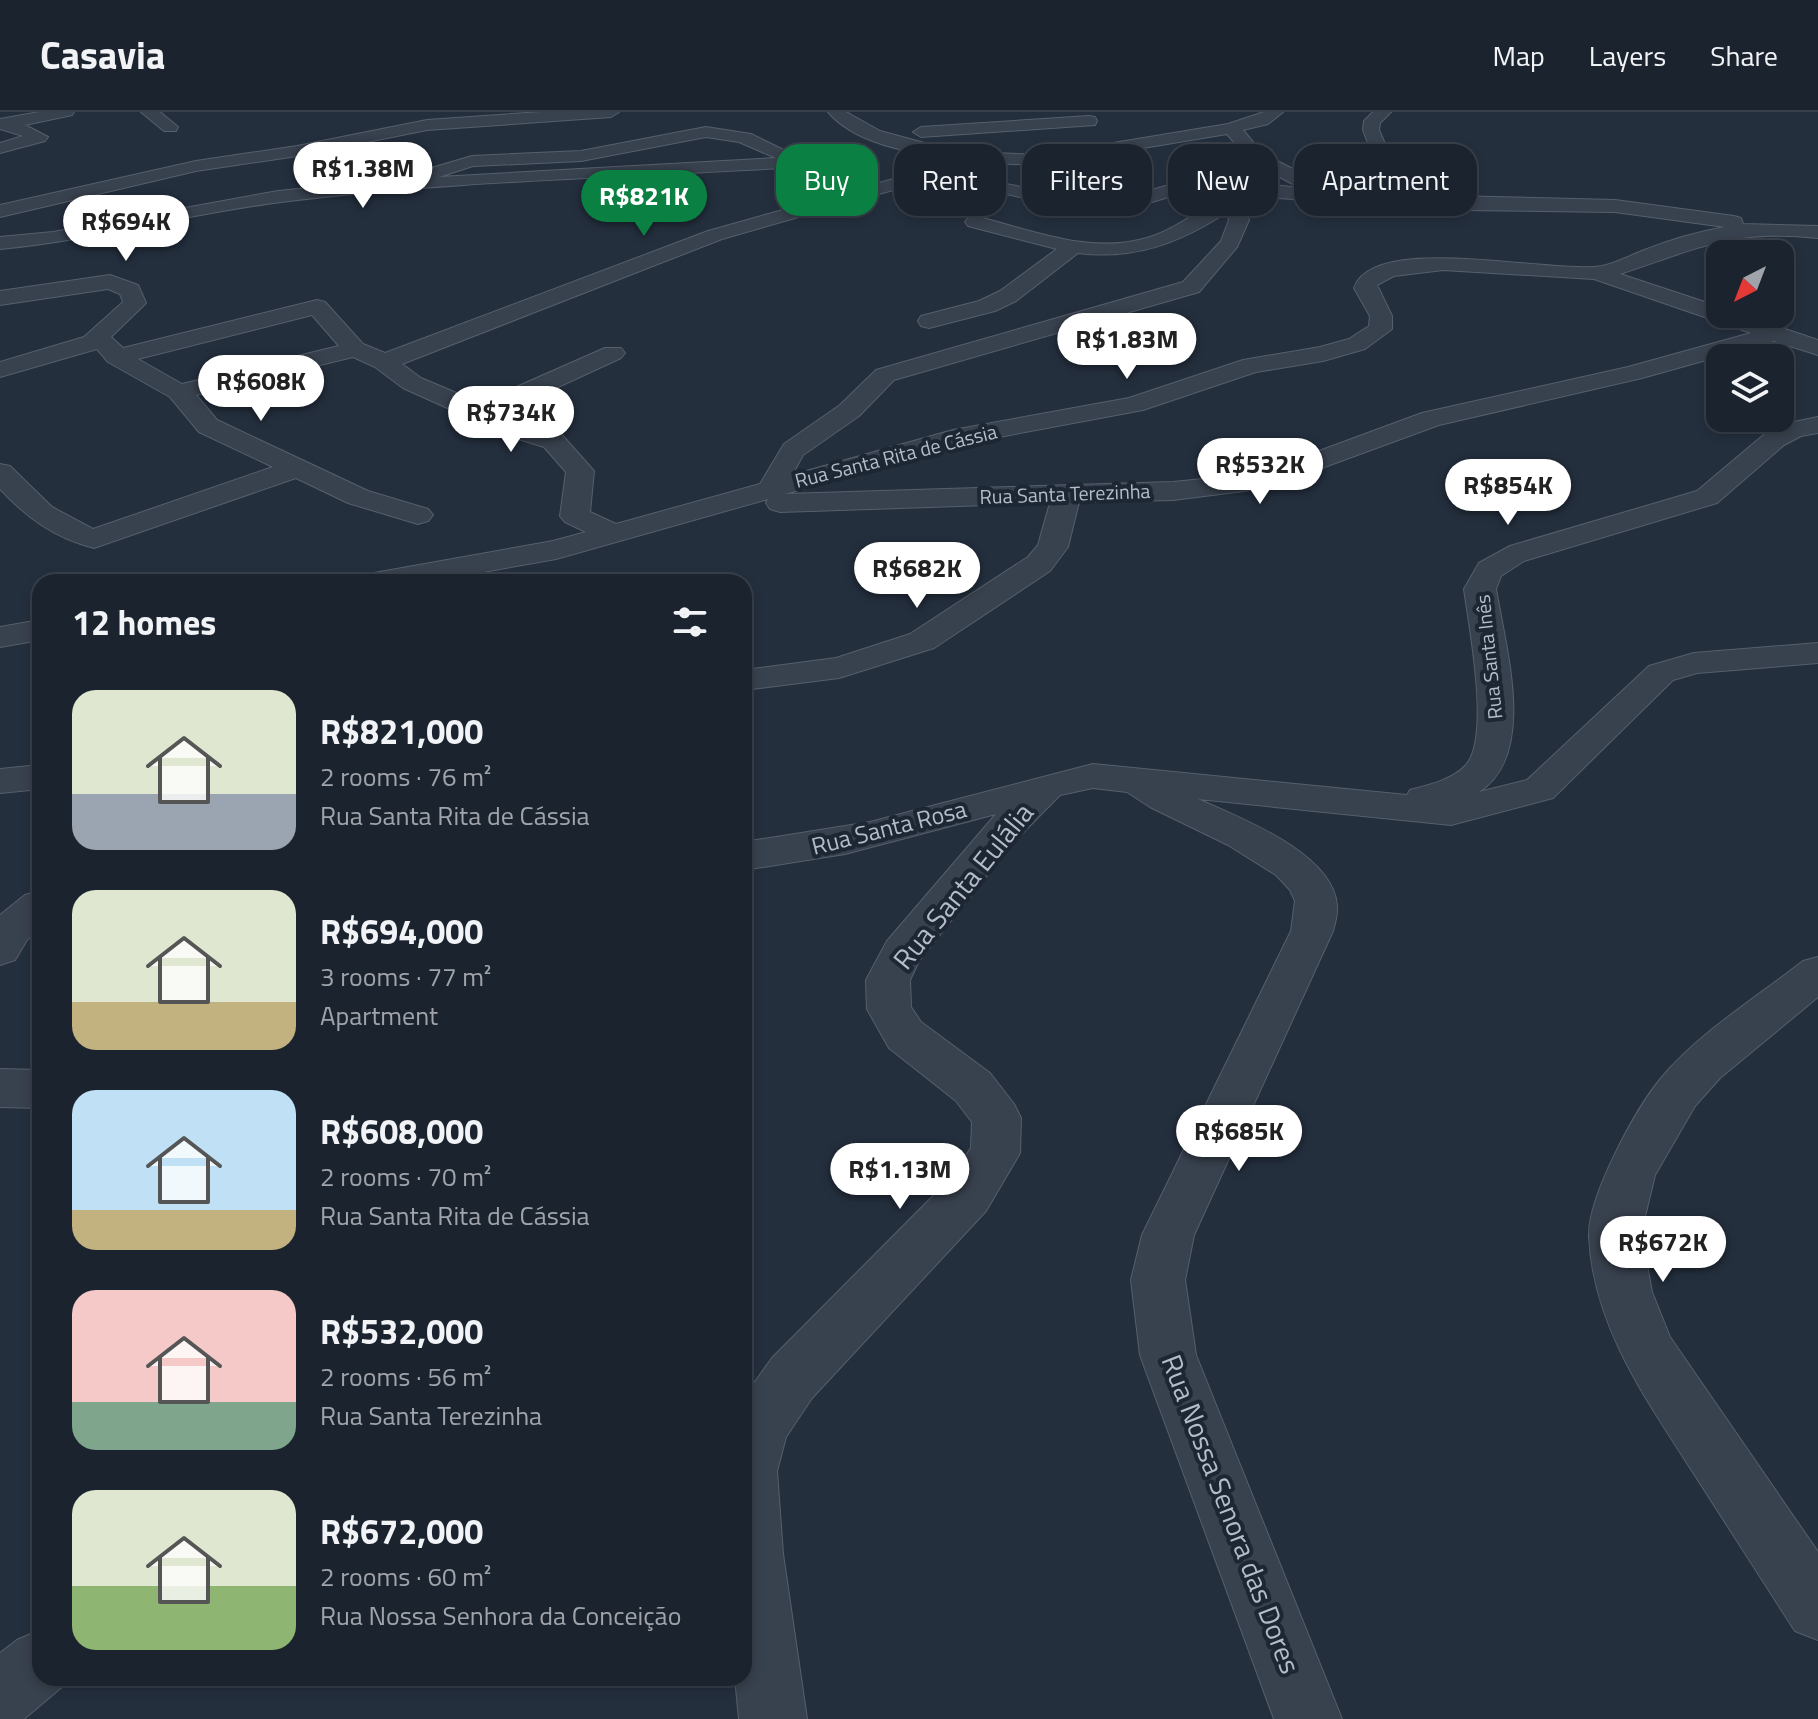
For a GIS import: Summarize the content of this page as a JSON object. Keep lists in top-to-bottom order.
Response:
{
  "streets": {
    "street": [
      "Rua Santa Rita de Cássia",
      "Rua Santa Terezinha",
      "Rua Santa Inês",
      "Rua Santa Rosa",
      "Rua Santa Eulália",
      "Rua Nossa Senora das Dores"
    ]
  },
  "crossings": [
    ["Rua Santa Rita de Cássia", "Rua Santa Terezinha"],
    ["Rua Santa Inês", "Rua Santa Rosa"],
    ["Rua Santa Rosa", "Rua Santa Eulália"],
    ["Rua Santa Rosa", "Rua Nossa Senora das Dores"]
  ],
  "north": "bottom left",
  "page": {
    "header": "Casavia",
    "nav": ["Map", "Layers", "Share"],
    "price": [
      "R$1.38M",
      "R$821K",
      "R$694K",
      "R$1.83M",
      "R$608K",
      "R$734K",
      "R$532K",
      "R$854K",
      "R$682K",
      "R$685K",
      "R$1.13M",
      "R$672K"
    ],
    "chip": [
      "Buy",
      "Rent",
      "Filters",
      "New",
      "Apartment"
    ],
    "heading": "12 homes",
    "list": [
      {
        "name": "R$821,000",
        "note": "2 rooms · 76 m² · Rua Santa Rita de Cássia"
      },
      {
        "name": "R$694,000",
        "note": "3 rooms · 77 m² · Apartment"
      },
      {
        "name": "R$608,000",
        "note": "2 rooms · 70 m² · Rua Santa Rita de Cássia"
      },
      {
        "name": "R$532,000",
        "note": "2 rooms · 56 m² · Rua Santa Terezinha"
      },
      {
        "name": "R$672,000",
        "note": "2 rooms · 60 m² · Rua Nossa Senhora da Conceição"
      }
    ]
  }
}
